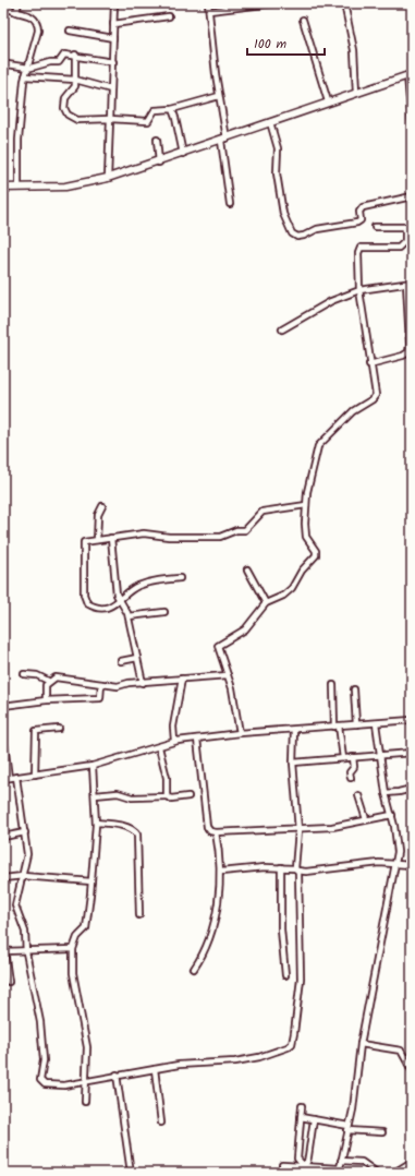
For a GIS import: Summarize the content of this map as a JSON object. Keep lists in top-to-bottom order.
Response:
{
  "scale_bar": "100 m"
}
